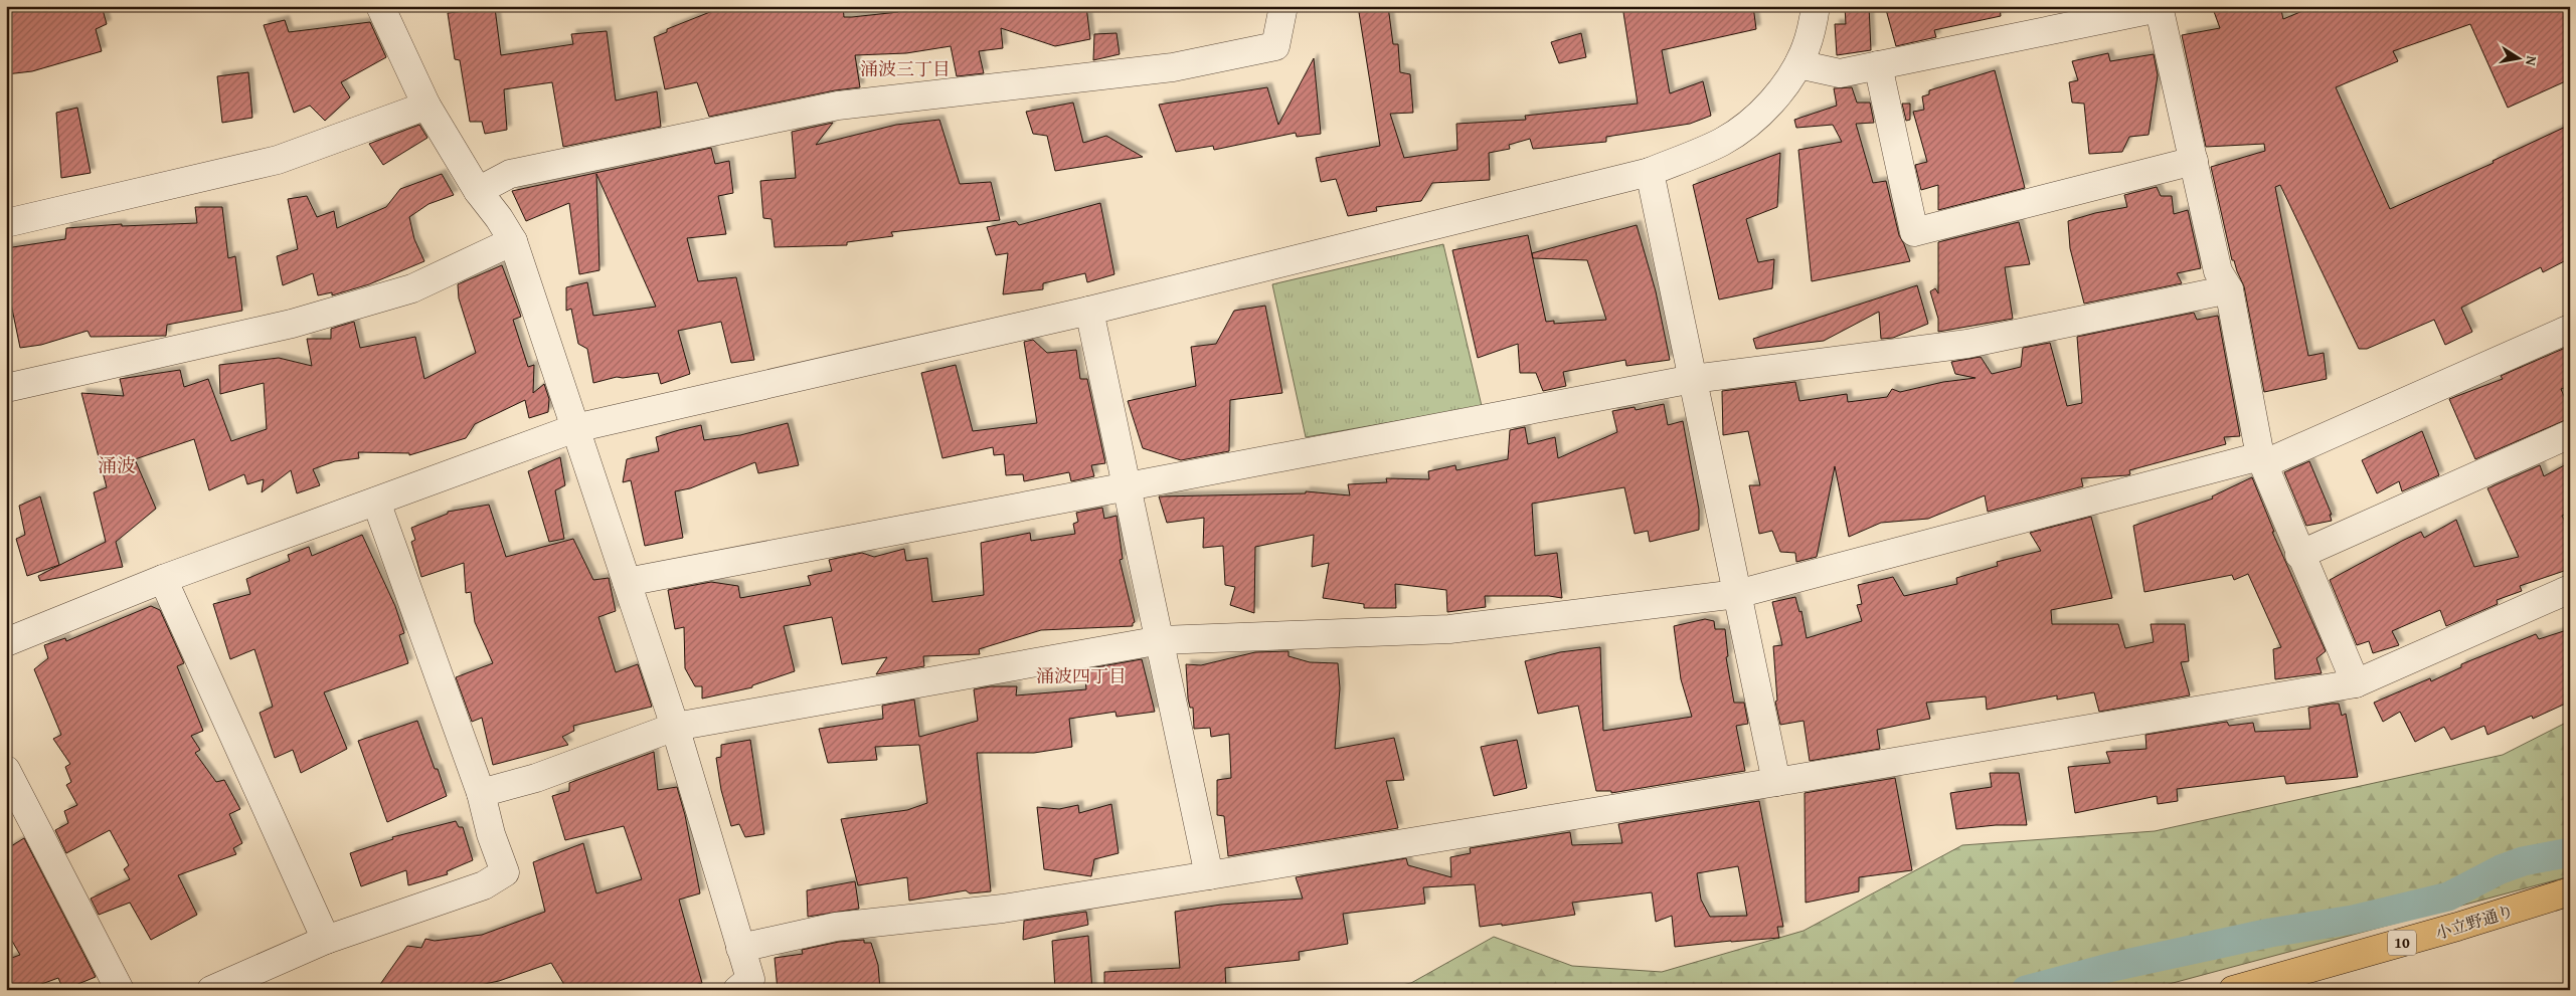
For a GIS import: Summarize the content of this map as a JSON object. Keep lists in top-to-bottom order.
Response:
{
  "streets": {
    "main road": ["小立野通り", "10"]
  },
  "districts": ["涌波三丁目", "涌波", "涌波四丁目"],
  "north": "right"
}
